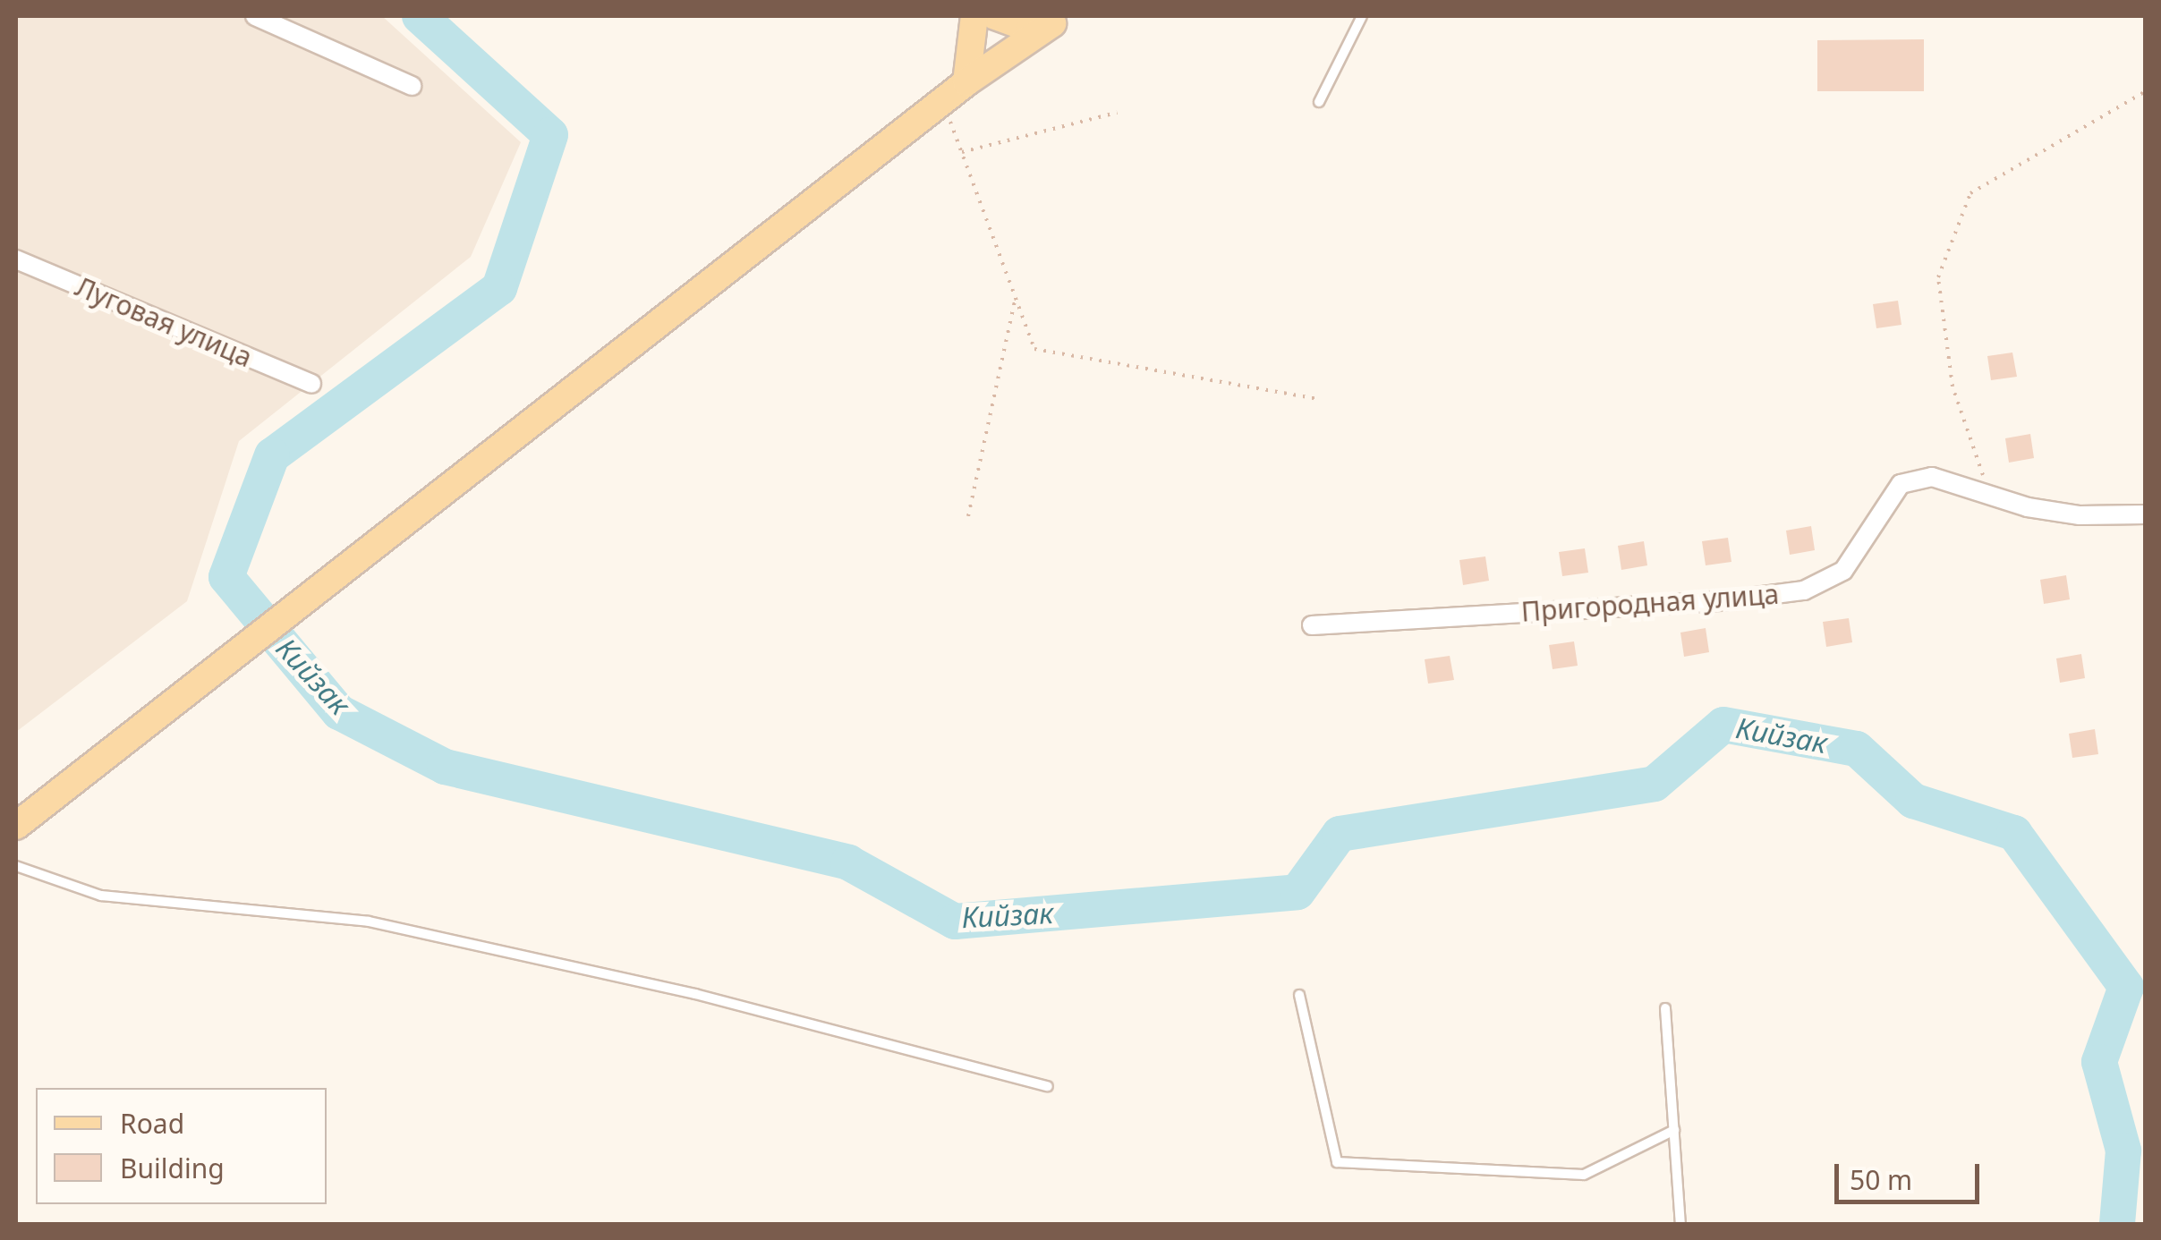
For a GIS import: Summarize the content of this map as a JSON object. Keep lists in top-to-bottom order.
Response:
{
  "streets": {
    "street": ["Луговая улица", "Пригородная улица"]
  },
  "water": ["Кийзак"],
  "legend": ["Road", "Building"],
  "scale_bar": "50 m"
}
